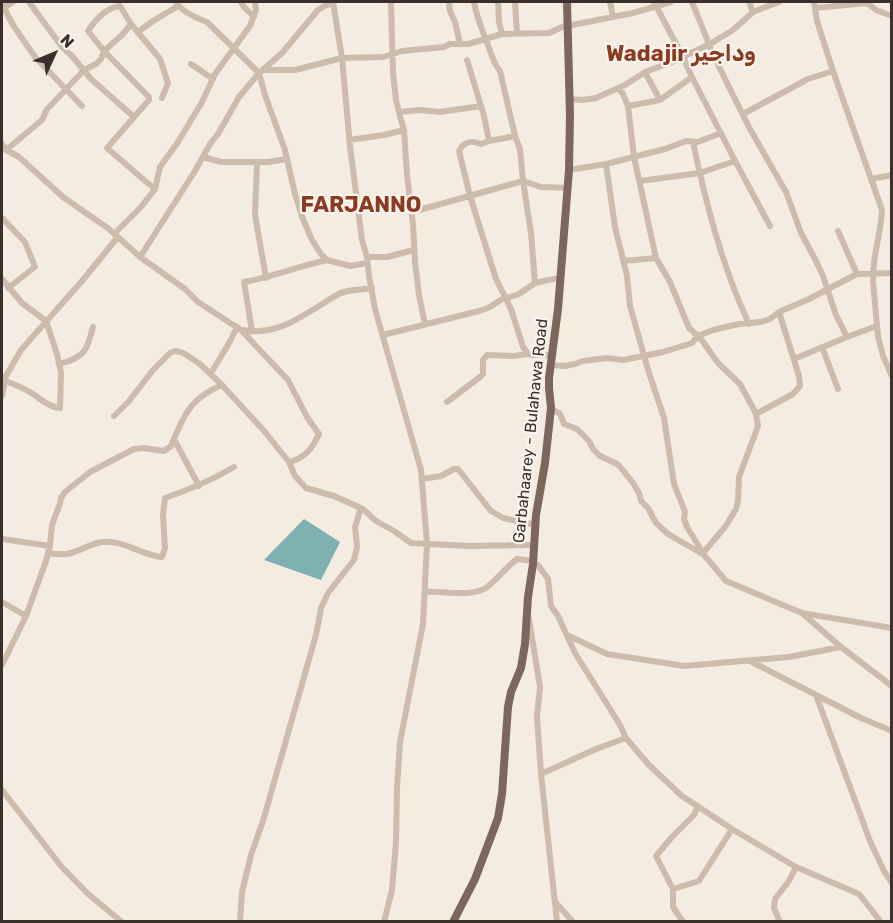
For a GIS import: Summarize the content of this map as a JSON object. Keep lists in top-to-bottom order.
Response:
{
  "streets": {
    "main road": ["Garbahaarey - Bulahawa Road"]
  },
  "districts": ["Wadajir وداجير", "FARJANNO"],
  "north": "top right"
}
